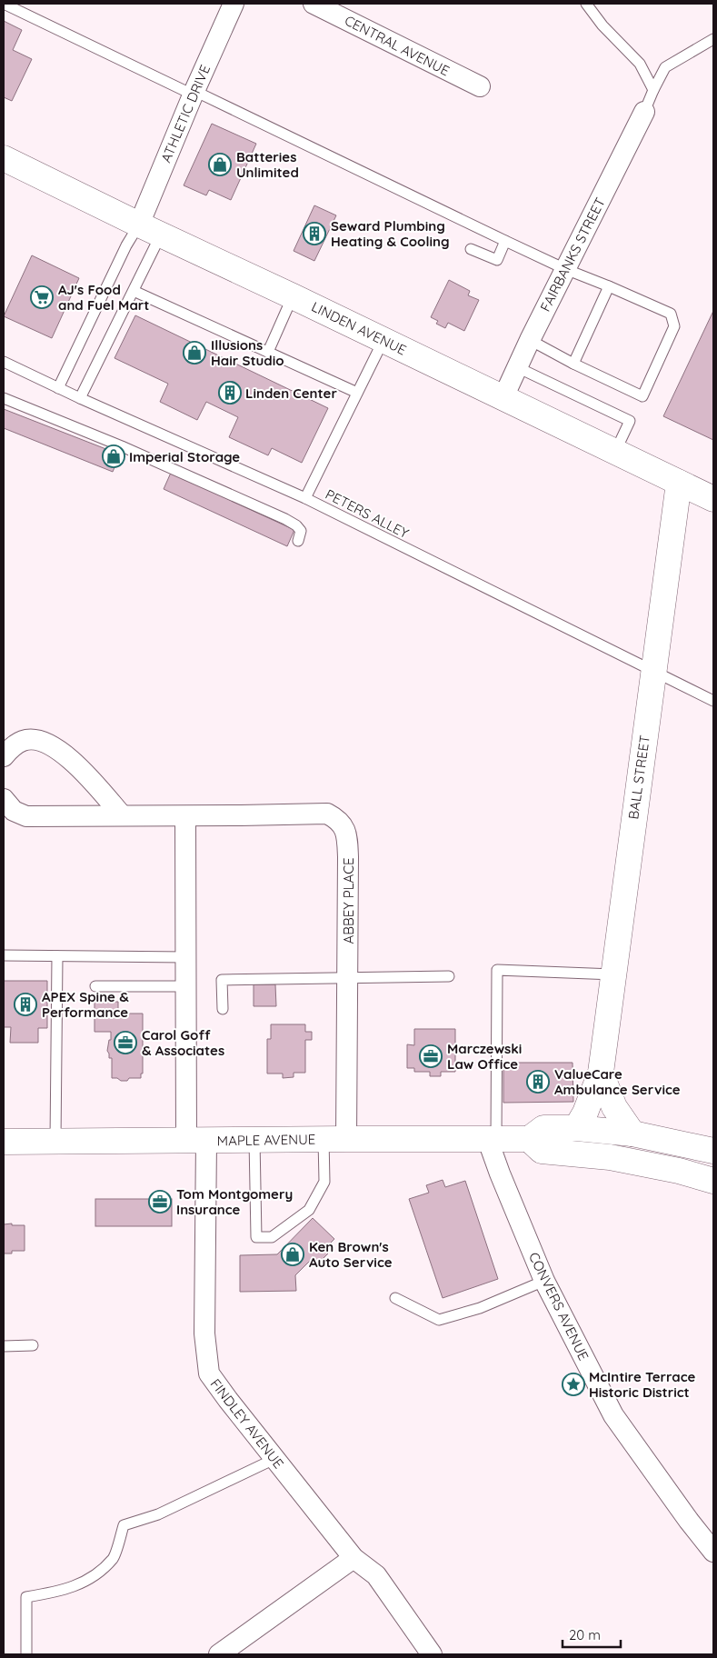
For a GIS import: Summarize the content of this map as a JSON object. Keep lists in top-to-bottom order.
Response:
{
  "streets": {
    "main road": ["LINDEN AVENUE", "BALL STREET", "MAPLE AVENUE"],
    "street": [
      "CENTRAL AVENUE",
      "ATHLETIC DRIVE",
      "FAIRBANKS STREET",
      "ABBEY PLACE",
      "CONVERS AVENUE",
      "FINDLEY AVENUE"
    ],
    "lane": ["PETERS ALLEY"]
  },
  "crossings": [
    ["ATHLETIC DRIVE", "LINDEN AVENUE"],
    ["FAIRBANKS STREET", "LINDEN AVENUE"],
    ["LINDEN AVENUE", "BALL STREET"],
    ["PETERS ALLEY", "BALL STREET"],
    ["ABBEY PLACE", "MAPLE AVENUE"],
    ["MAPLE AVENUE", "CONVERS AVENUE"],
    ["MAPLE AVENUE", "FINDLEY AVENUE"]
  ],
  "places": {
    "shop": [
      "Batteries Unlimited",
      "Illusions Hair Studio",
      "Imperial Storage",
      "Ken Brown's Auto Service"
    ],
    "building": [
      "Seward Plumbing Heating & Cooling",
      "Linden Center",
      "APEX Spine & Performance",
      "ValueCare Ambulance Service"
    ],
    "supermarket": ["AJ's Food and Fuel Mart"],
    "office": ["Carol Goff & Associates", "Marczewski Law Office", "Tom Montgomery Insurance"],
    "place": ["McIntire Terrace Historic District"]
  },
  "scale_bar": "20 m"
}
